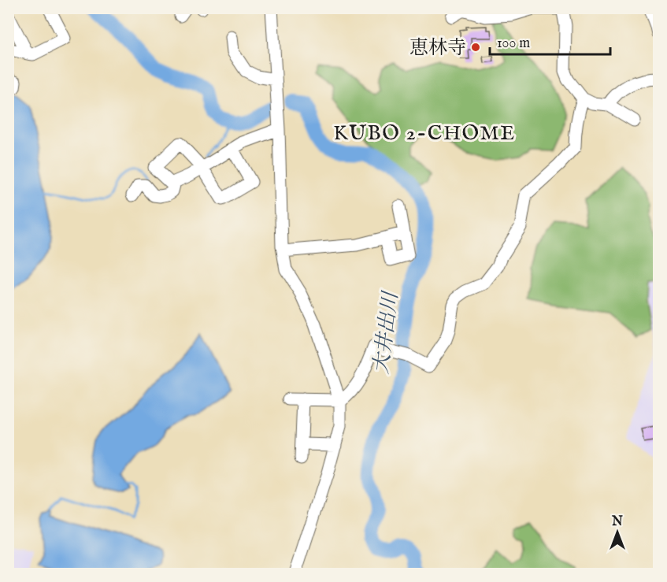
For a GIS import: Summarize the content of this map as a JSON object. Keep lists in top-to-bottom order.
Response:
{
  "districts": ["KUBO 2-CHOME"],
  "water": ["大井出川"],
  "places": ["恵林寺"],
  "scale_bar": "100 m",
  "north": "top"
}
